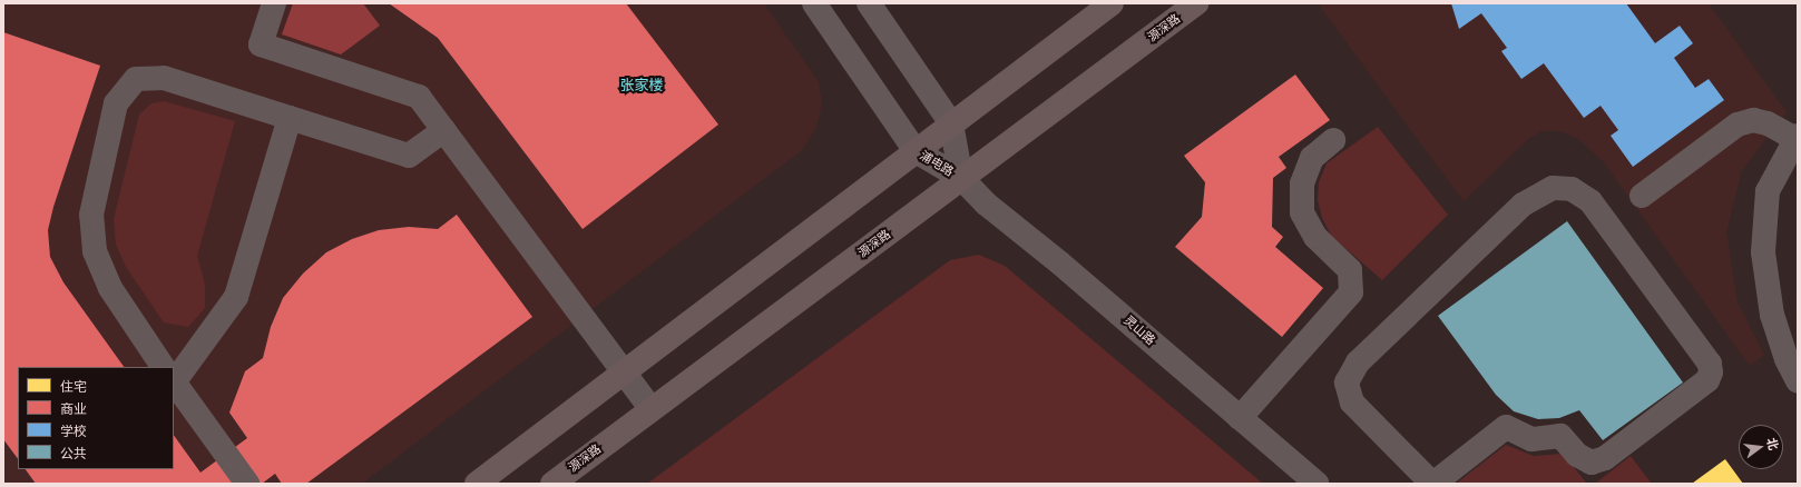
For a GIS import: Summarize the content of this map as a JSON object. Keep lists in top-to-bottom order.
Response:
{
  "streets": {
    "main road": ["源深路"],
    "street": ["浦电路", "灵山路"]
  },
  "crossings": [
    ["源深路", "浦电路"],
    ["源深路", "灵山路"],
    ["浦电路", "灵山路"]
  ],
  "districts": ["张家楼"],
  "legend": [
    "住宅",
    "商业",
    "学校",
    "公共"
  ],
  "north": "right"
}
